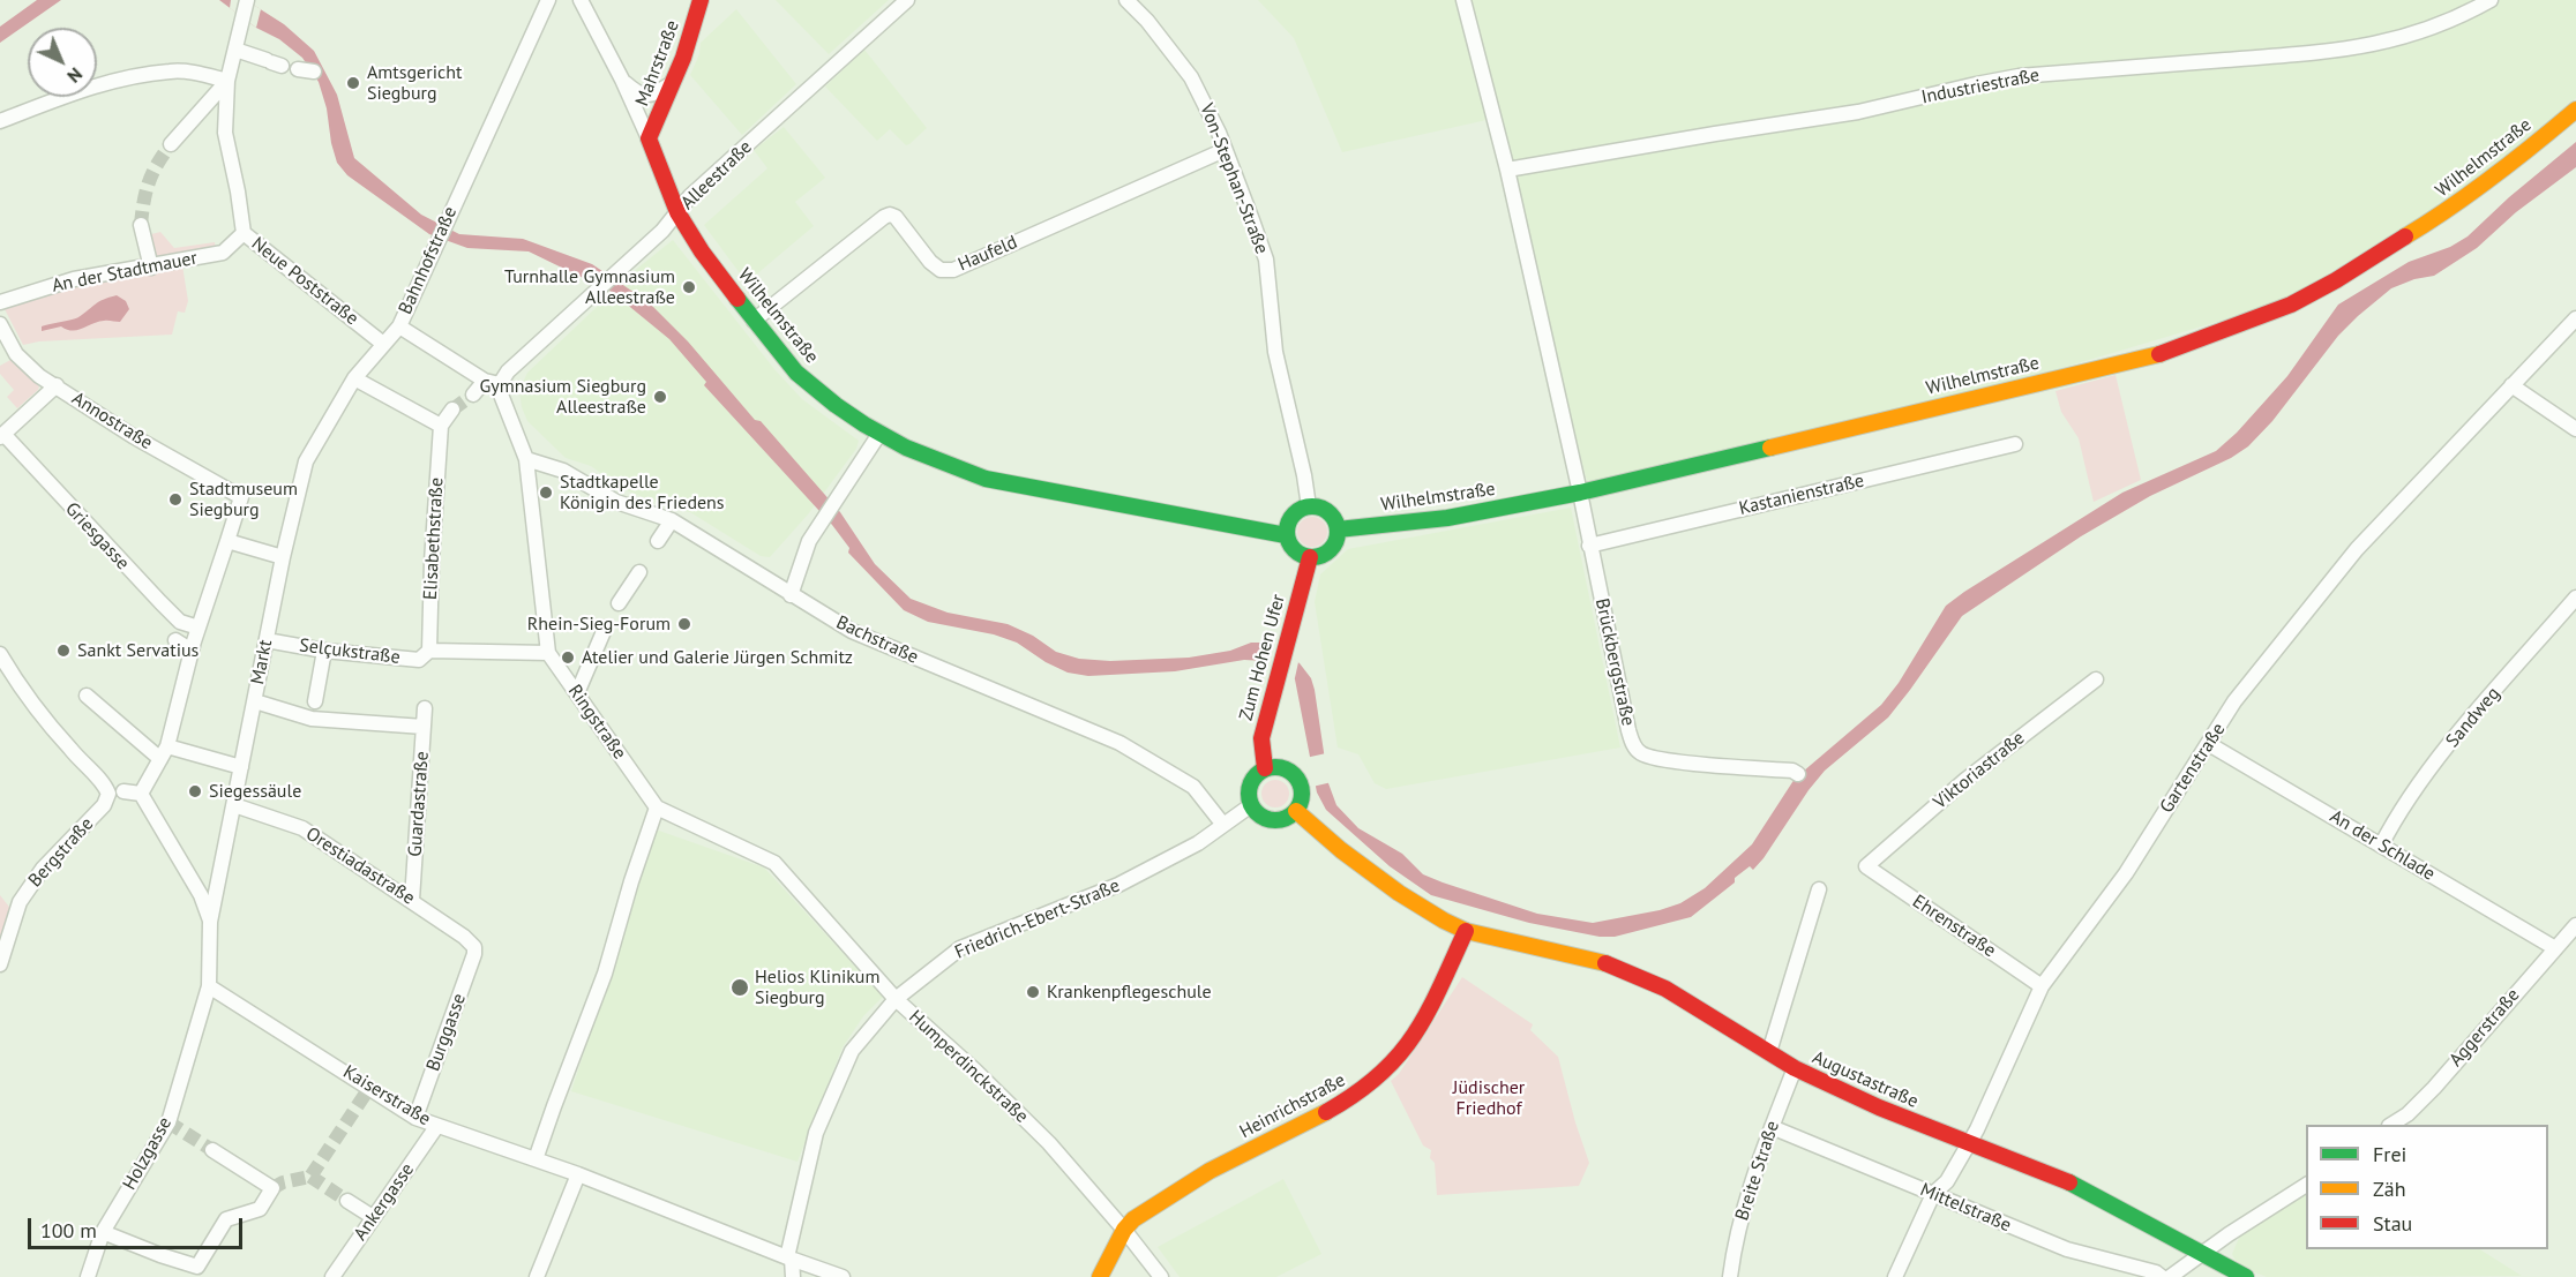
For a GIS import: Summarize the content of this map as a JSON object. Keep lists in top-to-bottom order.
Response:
{
  "streets": {
    "main road": [
      "Mahrstraße",
      "Wilhelmstraße",
      "Zum Hohen Ufer",
      "Augustastraße",
      "Heinrichstraße"
    ],
    "street": [
      "Industriestraße",
      "Alleestraße",
      "Von-Stephan-Straße",
      "Haufeld",
      "Bahnhofstraße",
      "An der Stadtmauer",
      "Neue Poststraße",
      "Annostraße",
      "Kastanienstraße",
      "Griesgasse",
      "Elisabethstraße",
      "Bachstraße",
      "Selçukstraße",
      "Markt",
      "Brückbergstraße",
      "Sandweg",
      "Ringstraße",
      "Gartenstraße",
      "Viktoriastraße",
      "Guardastraße",
      "An der Schlade",
      "Bergstraße",
      "Orestiadastraße",
      "Friedrich-Ebert-Straße",
      "Ehrenstraße",
      "Aggerstraße",
      "Burggasse",
      "Humperdinckstraße",
      "Kaiserstraße",
      "Holzgasse",
      "Breite Straße",
      "Ankergasse",
      "Mittelstraße"
    ]
  },
  "crossings": [
    ["Mahrstraße", "Wilhelmstraße"],
    ["Wilhelmstraße", "Alleestraße"],
    ["Wilhelmstraße", "Von-Stephan-Straße"],
    ["Wilhelmstraße", "Haufeld"],
    ["Wilhelmstraße", "Zum Hohen Ufer"],
    ["Wilhelmstraße", "Brückbergstraße"],
    ["Alleestraße", "Ringstraße"],
    ["Von-Stephan-Straße", "Haufeld"],
    ["Von-Stephan-Straße", "Zum Hohen Ufer"],
    ["Bahnhofstraße", "Neue Poststraße"],
    ["Bahnhofstraße", "Markt"],
    ["An der Stadtmauer", "Neue Poststraße"],
    ["Kastanienstraße", "Brückbergstraße"],
    ["Elisabethstraße", "Selçukstraße"],
    ["Bachstraße", "Ringstraße"],
    ["Bachstraße", "Friedrich-Ebert-Straße"],
    ["Selçukstraße", "Markt"],
    ["Selçukstraße", "Ringstraße"],
    ["Zum Hohen Ufer", "Friedrich-Ebert-Straße"],
    ["Markt", "Orestiadastraße"],
    ["Markt", "Kaiserstraße"],
    ["Markt", "Holzgasse"],
    ["Sandweg", "An der Schlade"],
    ["Ringstraße", "Humperdinckstraße"],
    ["Gartenstraße", "An der Schlade"],
    ["Gartenstraße", "Ehrenstraße"],
    ["Gartenstraße", "Augustastraße"],
    ["Gartenstraße", "Mittelstraße"],
    ["Viktoriastraße", "Ehrenstraße"],
    ["Guardastraße", "Orestiadastraße"],
    ["An der Schlade", "Aggerstraße"],
    ["Orestiadastraße", "Burggasse"],
    ["Friedrich-Ebert-Straße", "Humperdinckstraße"],
    ["Friedrich-Ebert-Straße", "Kaiserstraße"],
    ["Burggasse", "Kaiserstraße"],
    ["Humperdinckstraße", "Heinrichstraße"],
    ["Augustastraße", "Heinrichstraße"],
    ["Augustastraße", "Breite Straße"],
    ["Kaiserstraße", "Holzgasse"],
    ["Kaiserstraße", "Ankergasse"],
    ["Breite Straße", "Mittelstraße"]
  ],
  "parks": ["Jüdischer Friedhof"],
  "places": [
    "Amtsgericht Siegburg",
    "Turnhalle Gymnasium Alleestraße",
    "Gymnasium Siegburg Alleestraße",
    "Stadtkapelle Königin des Friedens",
    "Stadtmuseum Siegburg",
    "Rhein-Sieg-Forum",
    "Sankt Servatius",
    "Atelier und Galerie Jürgen Schmitz",
    "Siegessäule",
    "Helios Klinikum Siegburg",
    "Krankenpflegeschule"
  ],
  "legend": ["Frei", "Zäh", "Stau"],
  "scale_bar": "100 m",
  "north": "bottom right"
}
